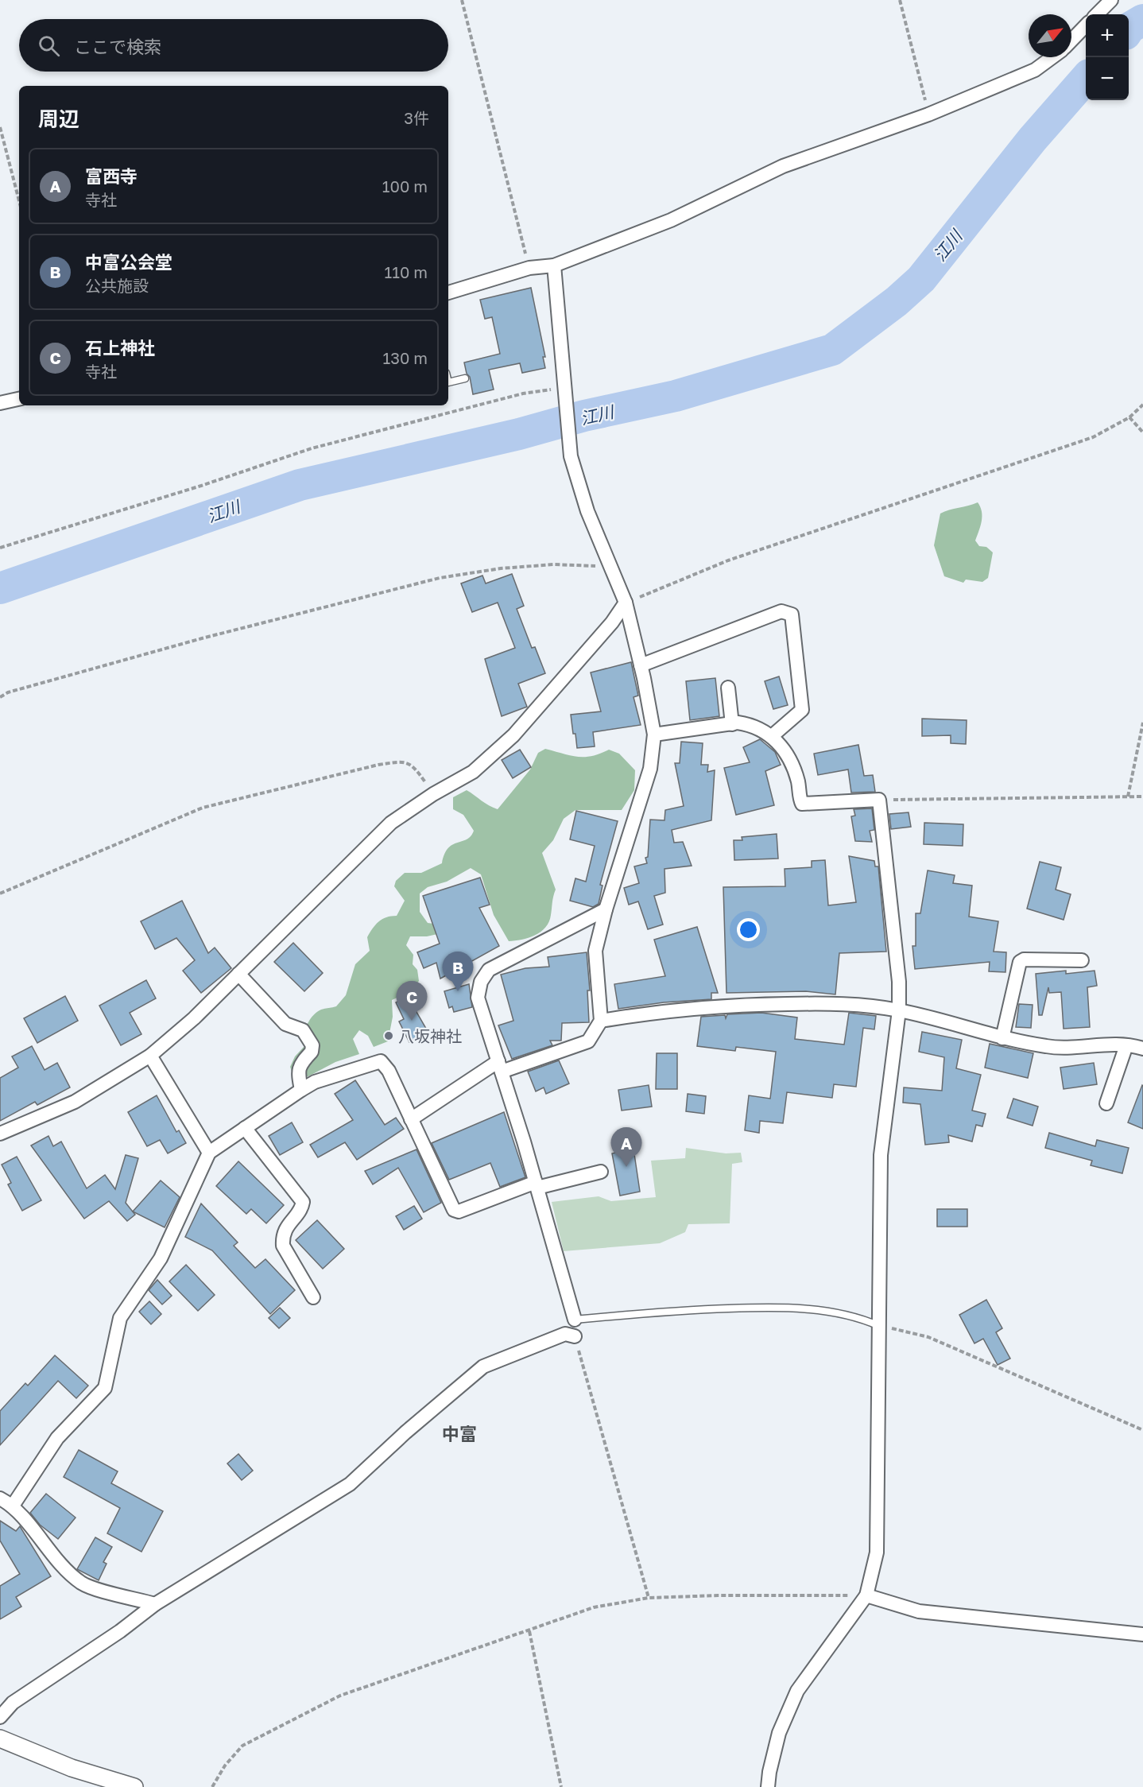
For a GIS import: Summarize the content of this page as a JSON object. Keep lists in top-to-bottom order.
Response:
{
  "districts": ["中富"],
  "water": ["江川"],
  "places": ["八坂神社"],
  "north": "top right",
  "page": {
    "map_buttons": ["+", "−"],
    "search": "ここで検索",
    "heading": ["周辺", "3件"],
    "list": [
      {
        "mark": "A",
        "name": "富西寺",
        "note": "寺社",
        "value": "100 m"
      },
      {
        "mark": "B",
        "name": "中富公会堂",
        "note": "公共施設",
        "value": "110 m"
      },
      {
        "mark": "C",
        "name": "石上神社",
        "note": "寺社",
        "value": "130 m"
      }
    ],
    "pins": ["B", "C", "A"]
  }
}
